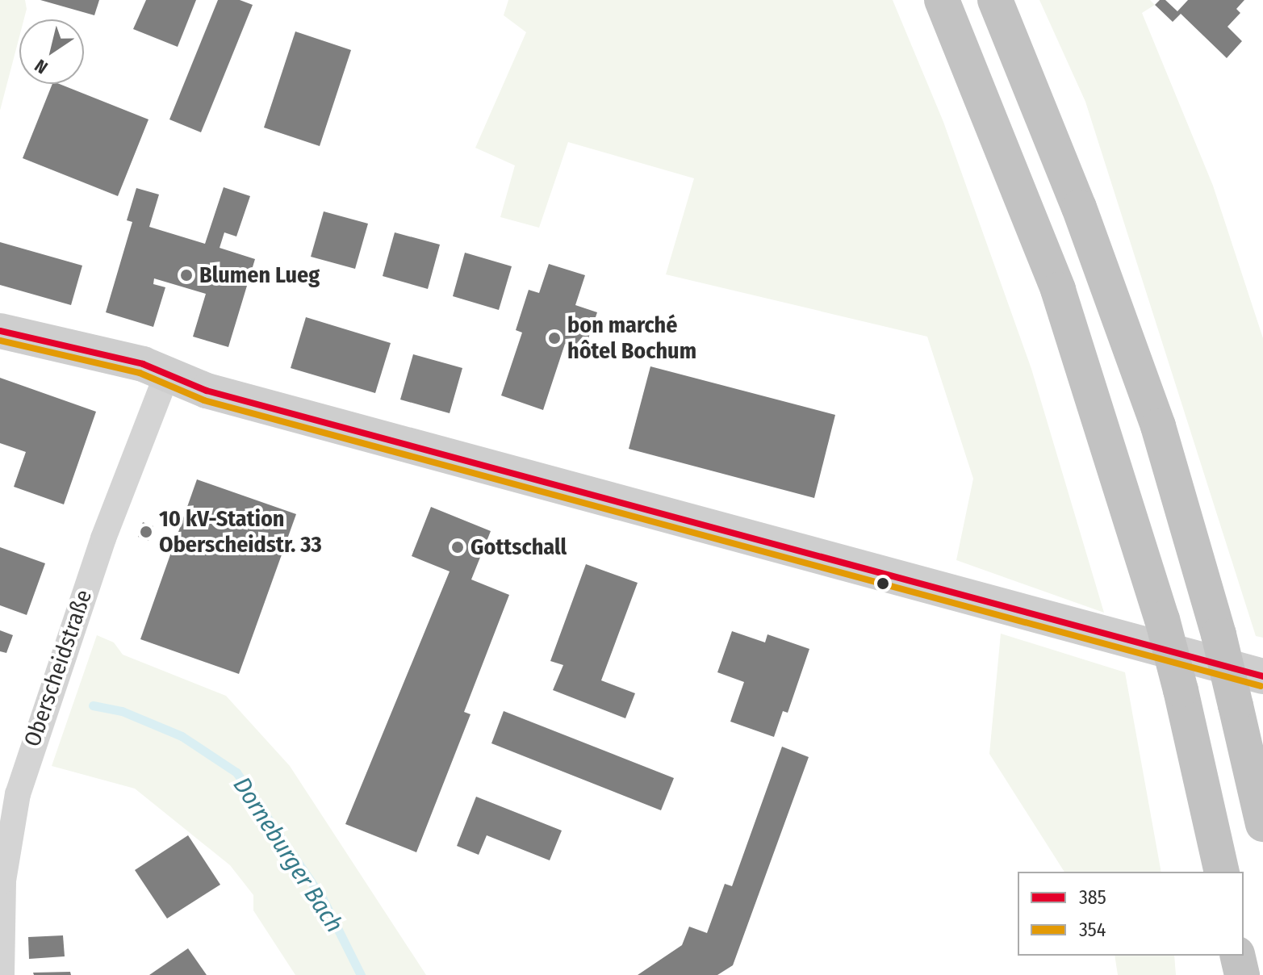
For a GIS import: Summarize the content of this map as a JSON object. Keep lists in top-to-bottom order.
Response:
{
  "streets": {
    "street": ["Oberscheidstraße"]
  },
  "water": ["Dorneburger Bach"],
  "places": [
    "Blumen Lueg",
    "bon marché hôtel Bochum",
    "10 kV-Station Oberscheidstr. 33",
    "Gottschall"
  ],
  "lines": ["transit line 385", "transit line 354"],
  "legend": ["385", "354"],
  "north": "bottom left"
}
